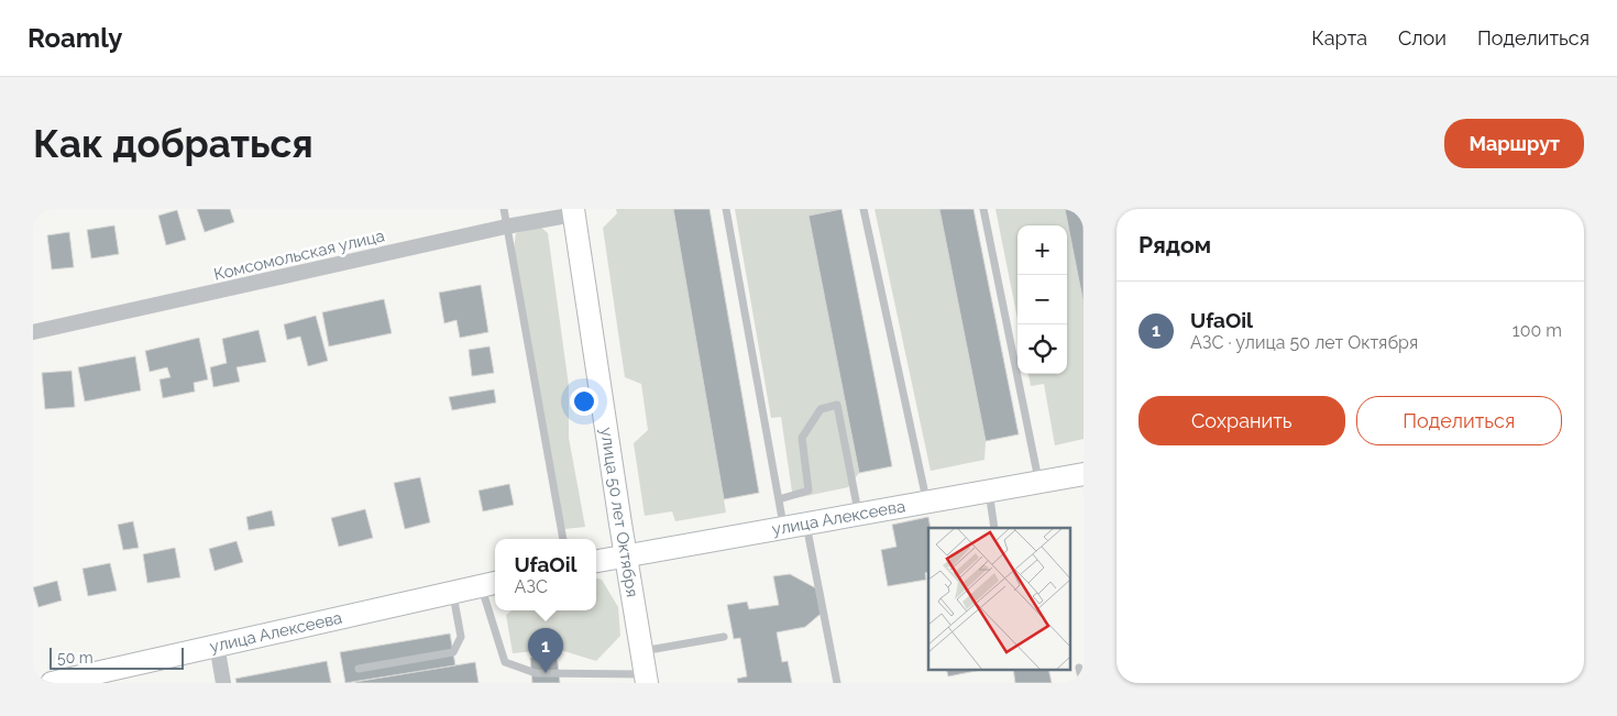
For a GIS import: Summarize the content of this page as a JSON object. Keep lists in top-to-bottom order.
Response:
{
  "streets": {
    "main road": ["улица 50 лет Октября", "улица Алексеева"],
    "street": ["Комсомольская улица"]
  },
  "crossings": [
    ["Комсомольская улица", "улица 50 лет Октября"],
    ["улица 50 лет Октября", "улица Алексеева"]
  ],
  "scale_bar": "50 m",
  "page": {
    "header": "Roamly",
    "nav": ["Карта", "Слои", "Поделиться"],
    "buttons": [
      "Маршрут",
      ["Сохранить", "Поделиться"]
    ],
    "title": "Как добраться",
    "heading": "Рядом",
    "map_buttons": ["+", "−"],
    "list": [
      {
        "mark": "1",
        "name": "UfaOil",
        "note": "АЗС · улица 50 лет Октября",
        "value": "100 m"
      }
    ],
    "popup": ["UfaOil", "АЗС"],
    "pins": "1",
    "scale": "50 m"
  }
}
